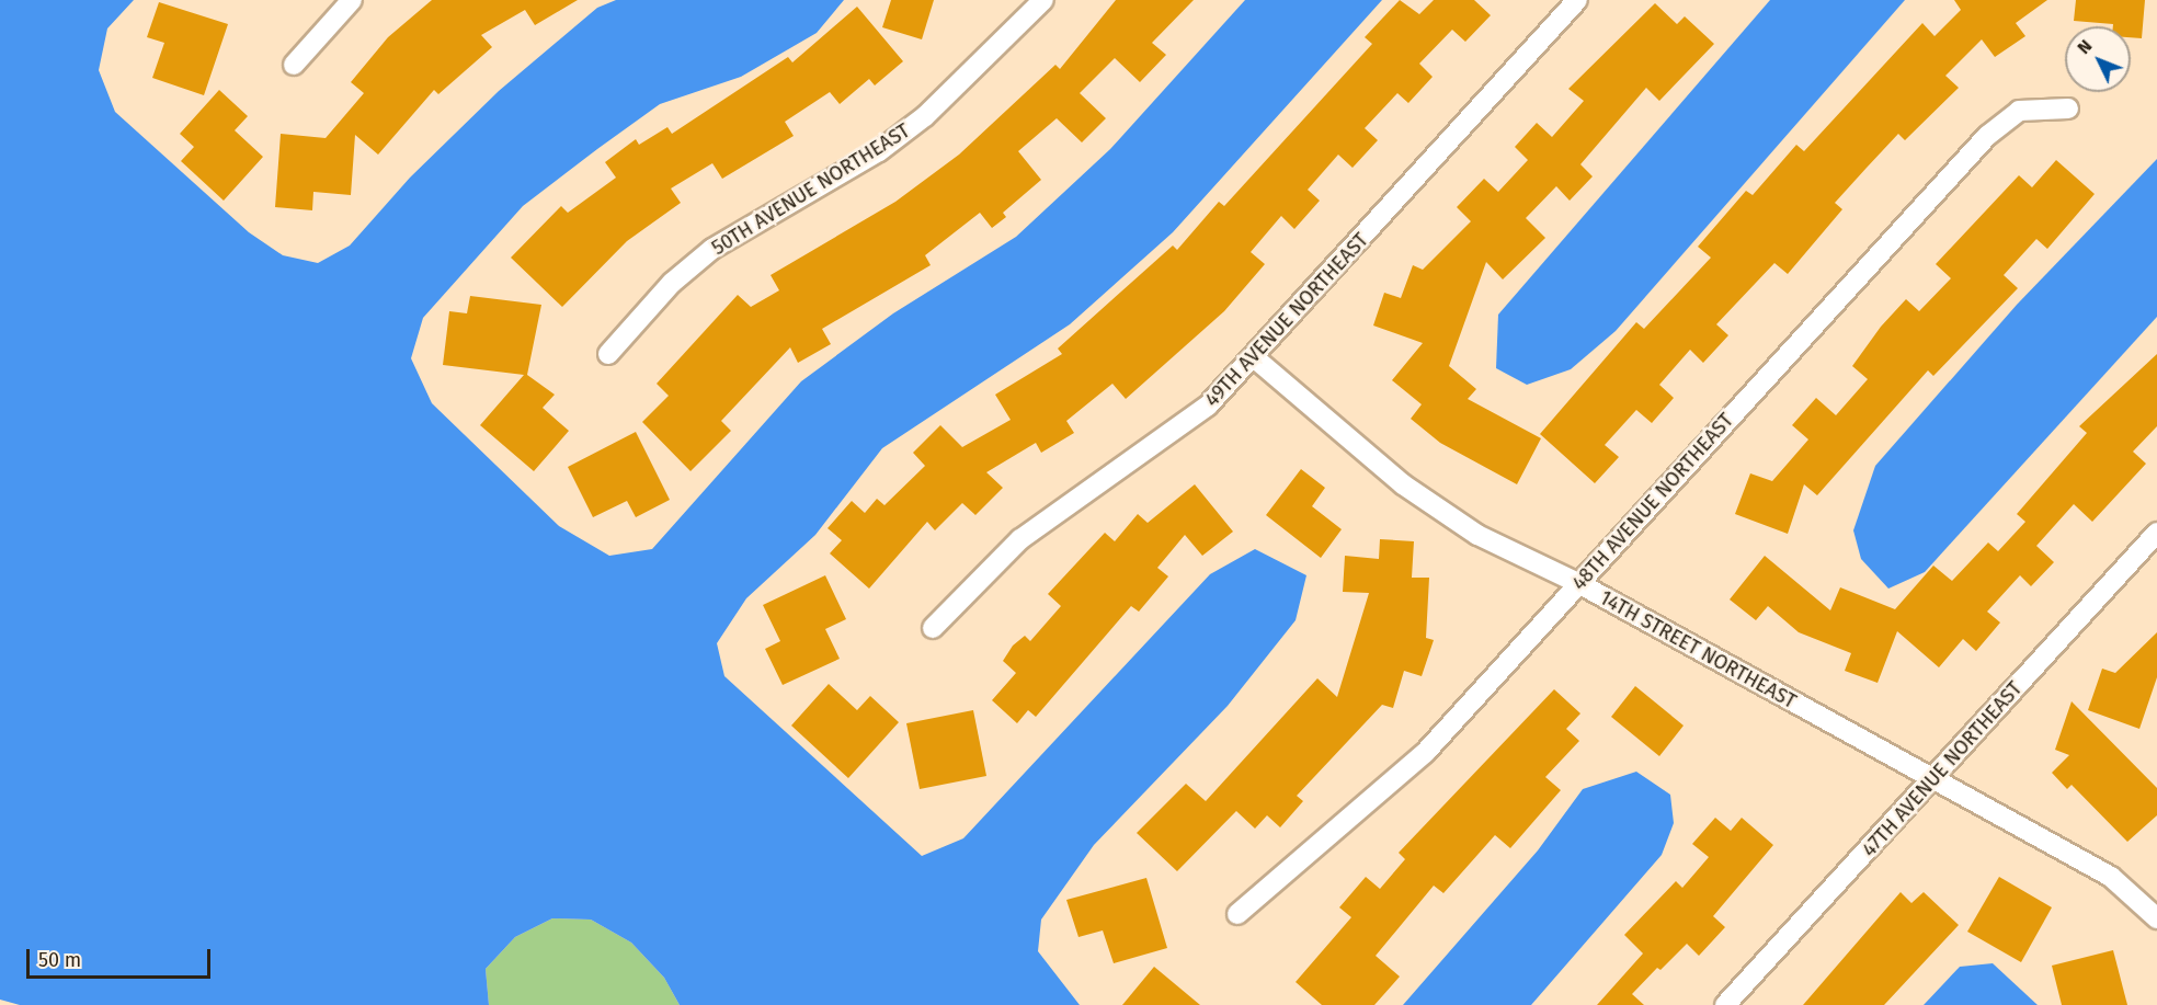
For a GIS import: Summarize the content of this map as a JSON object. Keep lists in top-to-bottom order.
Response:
{
  "streets": {
    "street": [
      "50TH AVENUE NORTHEAST",
      "49TH AVENUE NORTHEAST",
      "48TH AVENUE NORTHEAST",
      "14TH STREET NORTHEAST",
      "47TH AVENUE NORTHEAST"
    ]
  },
  "crossings": [
    ["49TH AVENUE NORTHEAST", "14TH STREET NORTHEAST"],
    ["48TH AVENUE NORTHEAST", "14TH STREET NORTHEAST"],
    ["14TH STREET NORTHEAST", "47TH AVENUE NORTHEAST"]
  ],
  "scale_bar": "50 m",
  "north": "top left"
}
